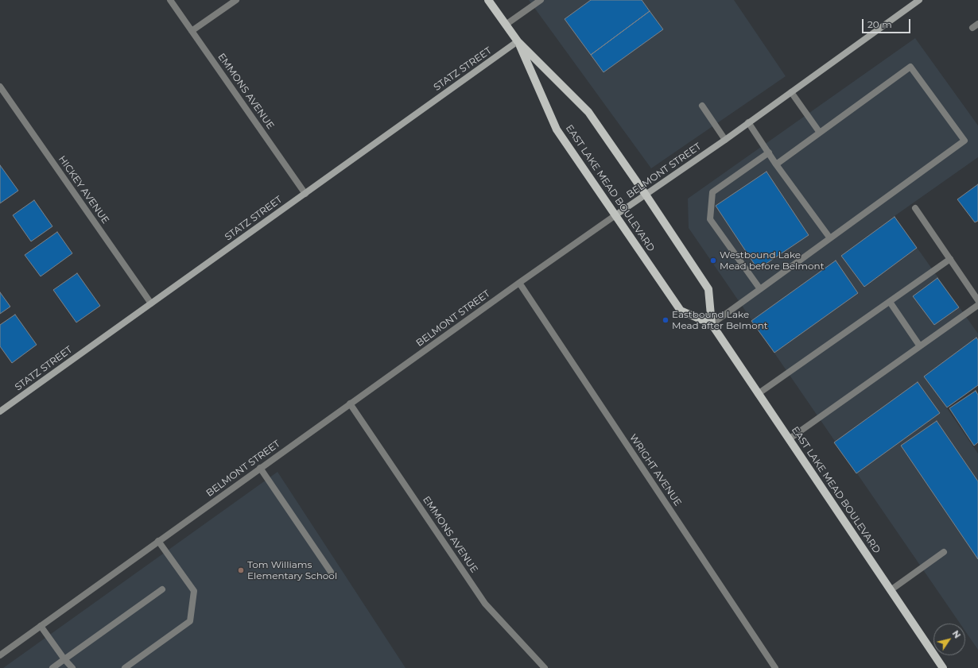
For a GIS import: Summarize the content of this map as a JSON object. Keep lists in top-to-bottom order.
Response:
{
  "streets": {
    "main road": ["EAST LAKE MEAD BOULEVARD"],
    "street": [
      "STATZ STREET",
      "EMMONS AVENUE",
      "BELMONT STREET",
      "HICKEY AVENUE",
      "WRIGHT AVENUE"
    ]
  },
  "crossings": [
    ["STATZ STREET", "EMMONS AVENUE"],
    ["STATZ STREET", "EAST LAKE MEAD BOULEVARD"],
    ["STATZ STREET", "HICKEY AVENUE"],
    ["EMMONS AVENUE", "BELMONT STREET"],
    ["BELMONT STREET", "EAST LAKE MEAD BOULEVARD"],
    ["BELMONT STREET", "WRIGHT AVENUE"]
  ],
  "places": ["Westbound Lake Mead before Belmont", "Eastbound Lake Mead after Belmont", "Tom Williams Elementary School"],
  "scale_bar": "20 m",
  "north": "top right"
}
